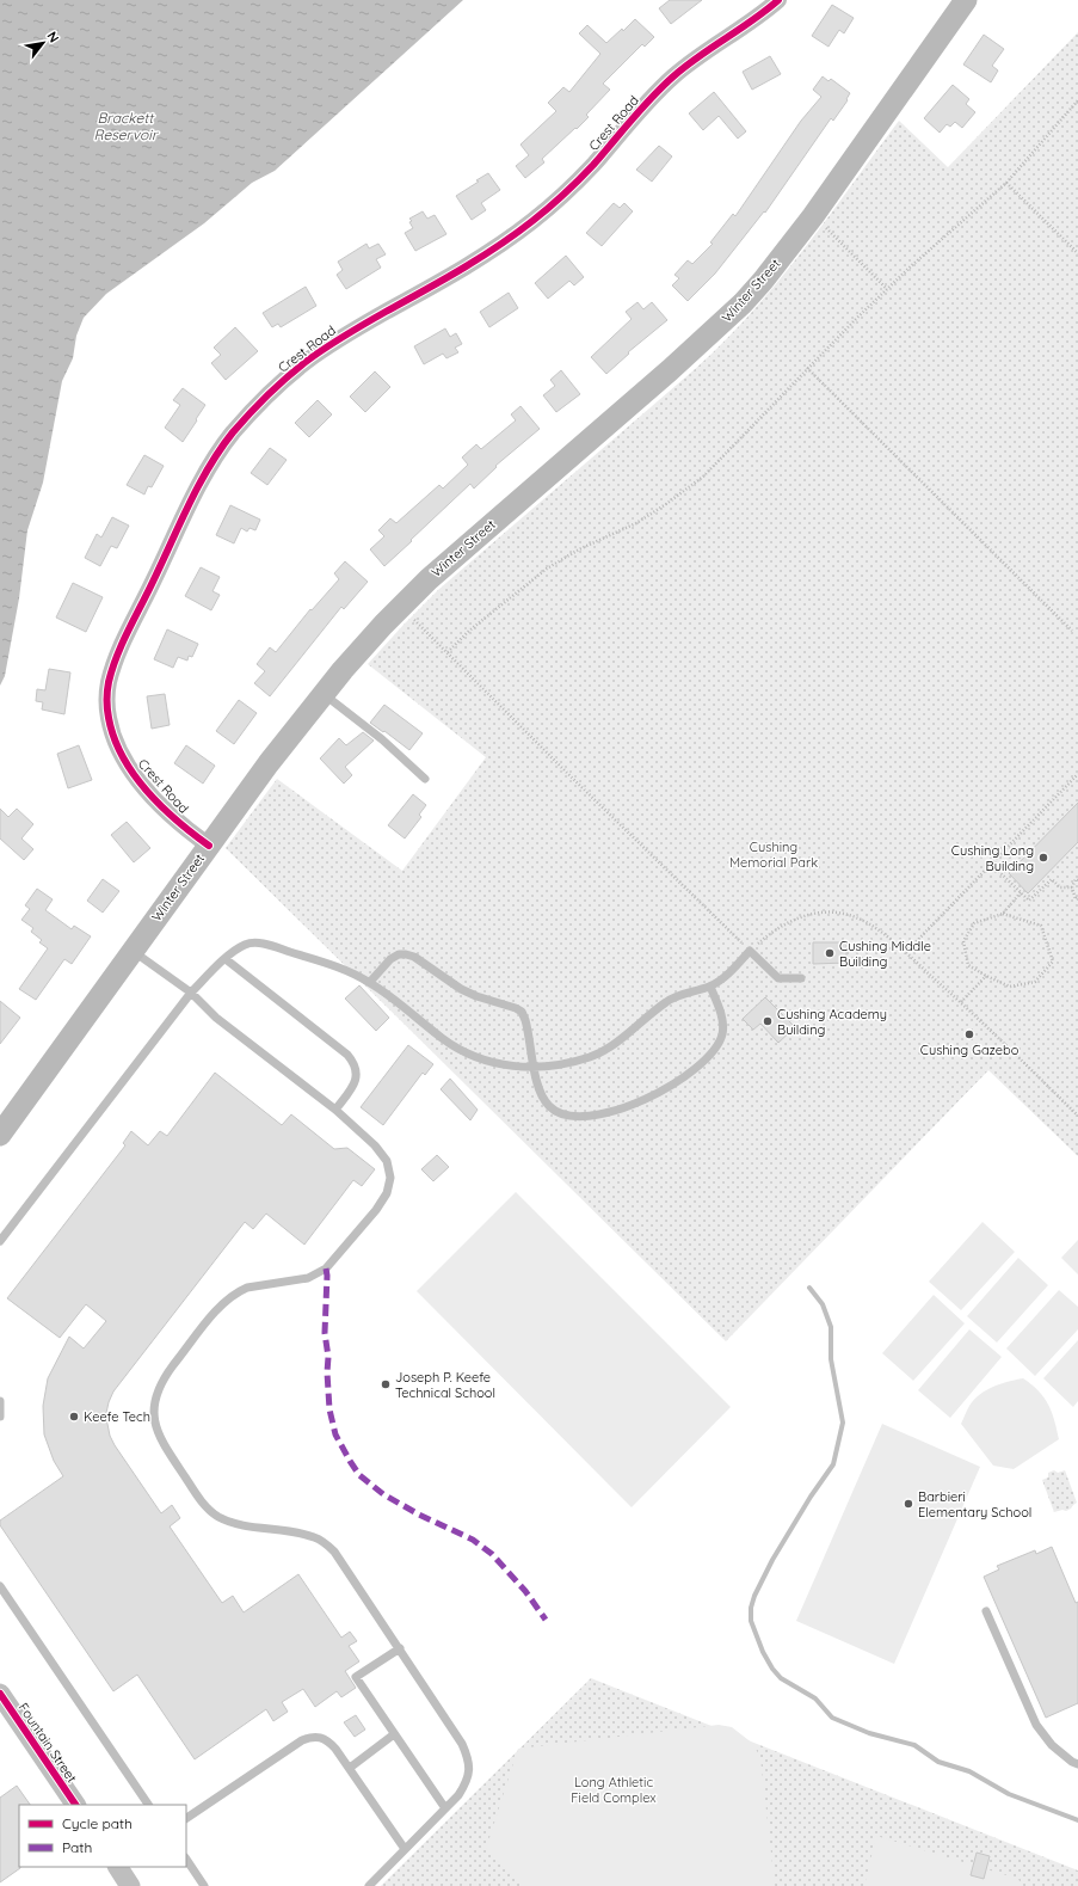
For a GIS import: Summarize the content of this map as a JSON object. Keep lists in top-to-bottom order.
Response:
{
  "streets": {
    "main road": ["Winter Street"],
    "street": ["Crest Road", "Fountain Street"]
  },
  "crossings": [
    ["Crest Road", "Winter Street"]
  ],
  "water": ["Brackett Reservoir"],
  "parks": ["Cushing Memorial Park", "Long Athletic Field Complex"],
  "places": [
    "Cushing Long Building",
    "Cushing Middle Building",
    "Cushing Academy Building",
    "Cushing Gazebo",
    "Joseph P. Keefe Technical School",
    "Keefe Tech",
    "Barbieri Elementary School"
  ],
  "legend": ["Cycle path", "Path"],
  "north": "top right"
}
